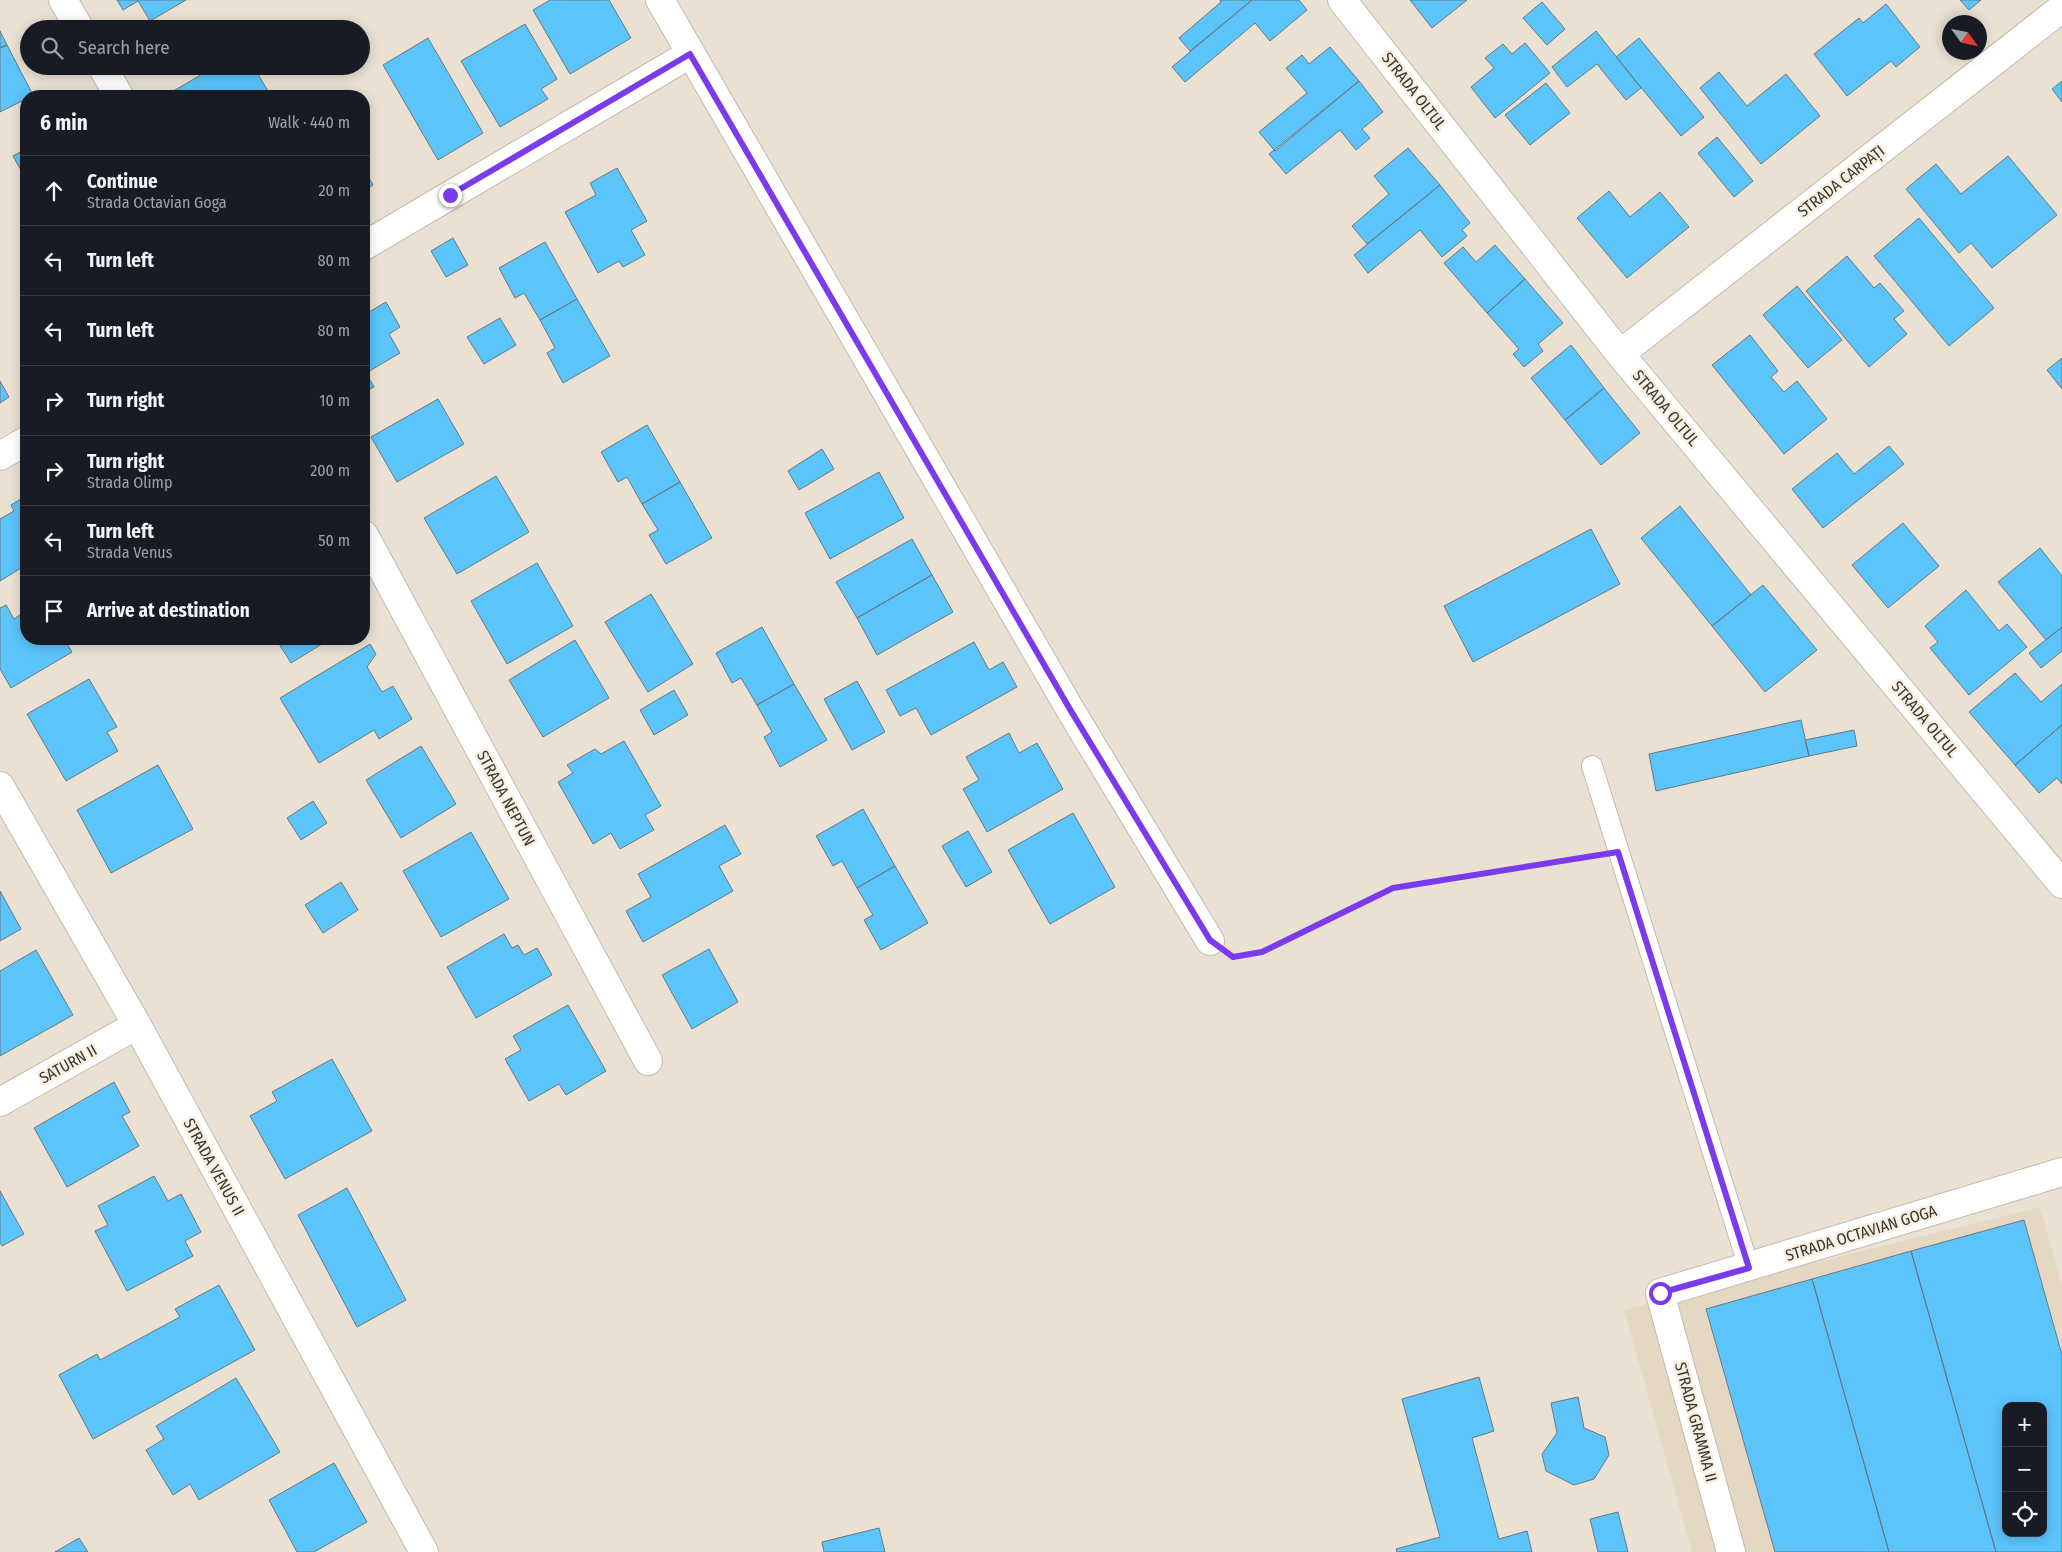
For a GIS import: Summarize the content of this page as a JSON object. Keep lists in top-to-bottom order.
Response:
{
  "streets": {
    "street": [
      "STRADA OLTUL",
      "STRADA CARPAȚI",
      "STRADA NEPTUN",
      "SATURN II",
      "STRADA VENUS II",
      "STRADA OCTAVIAN GOGA",
      "STRADA GRAMMA II"
    ]
  },
  "crossings": [
    ["STRADA OLTUL", "STRADA CARPAȚI"],
    ["SATURN II", "STRADA VENUS II"],
    ["STRADA OCTAVIAN GOGA", "STRADA GRAMMA II"]
  ],
  "north": "bottom right",
  "page": {
    "search": "Search here",
    "heading": ["6 min", "Walk · 440 m"],
    "list": [
      ["Continue", "Strada Octavian Goga", "20 m"],
      ["Turn left", "80 m"],
      ["Turn left", "80 m"],
      ["Turn right", "10 m"],
      ["Turn right", "Strada Olimp", "200 m"],
      ["Turn left", "Strada Venus", "50 m"],
      "Arrive at destination"
    ],
    "map_buttons": ["+", "−"]
  }
}
